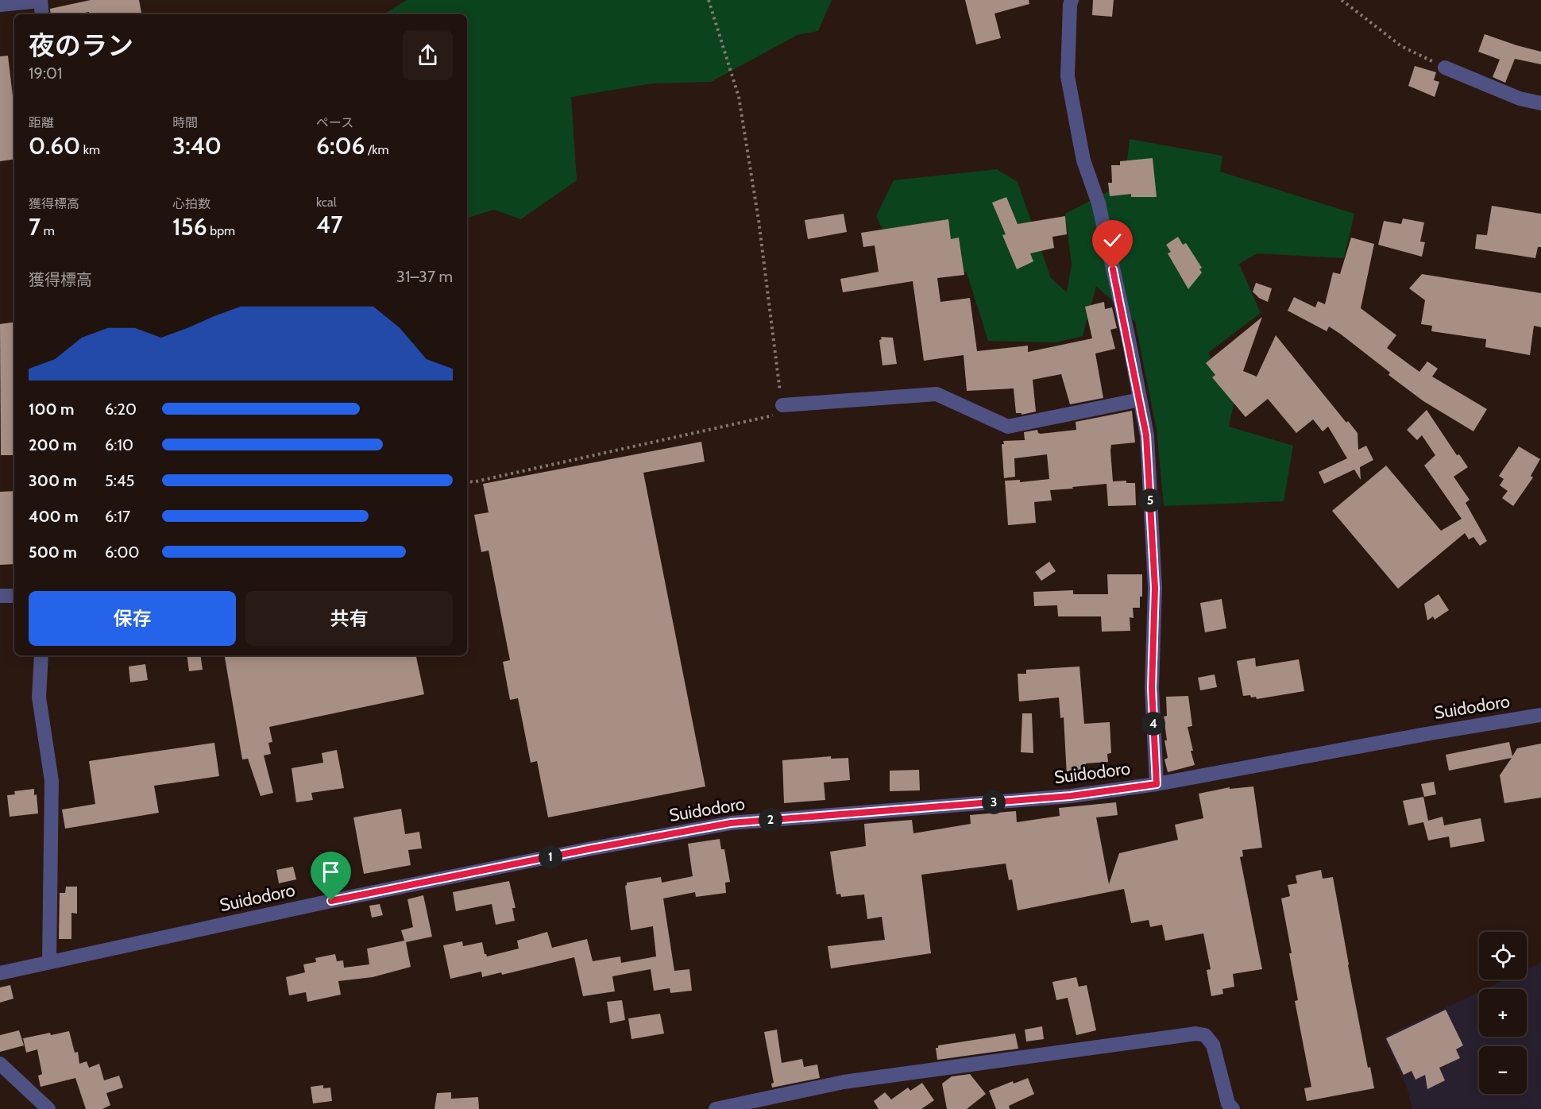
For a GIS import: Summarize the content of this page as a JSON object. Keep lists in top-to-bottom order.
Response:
{
  "streets": {
    "street": ["Suidodoro"]
  },
  "page": {
    "heading": ["夜のラン", "19:01"],
    "stats": [
      ["距離", "0.60 km"],
      ["時間", "3:40"],
      ["ペース", "6:06 /km"],
      ["獲得標高", "7 m"],
      ["心拍数", "156 bpm"],
      ["kcal", "47"]
    ],
    "chart": ["獲得標高", "31–37 m"],
    "list": [
      {
        "name": "100 m",
        "note": "6:20"
      },
      {
        "name": "200 m",
        "note": "6:10"
      },
      {
        "name": "300 m",
        "note": "5:45"
      },
      {
        "name": "400 m",
        "note": "6:17"
      },
      {
        "name": "500 m",
        "note": "6:00"
      }
    ],
    "pins": [
      "5",
      "4",
      "3",
      "2",
      "1"
    ],
    "buttons": ["保存", "共有"],
    "map_buttons": ["+", "−"]
  }
}
